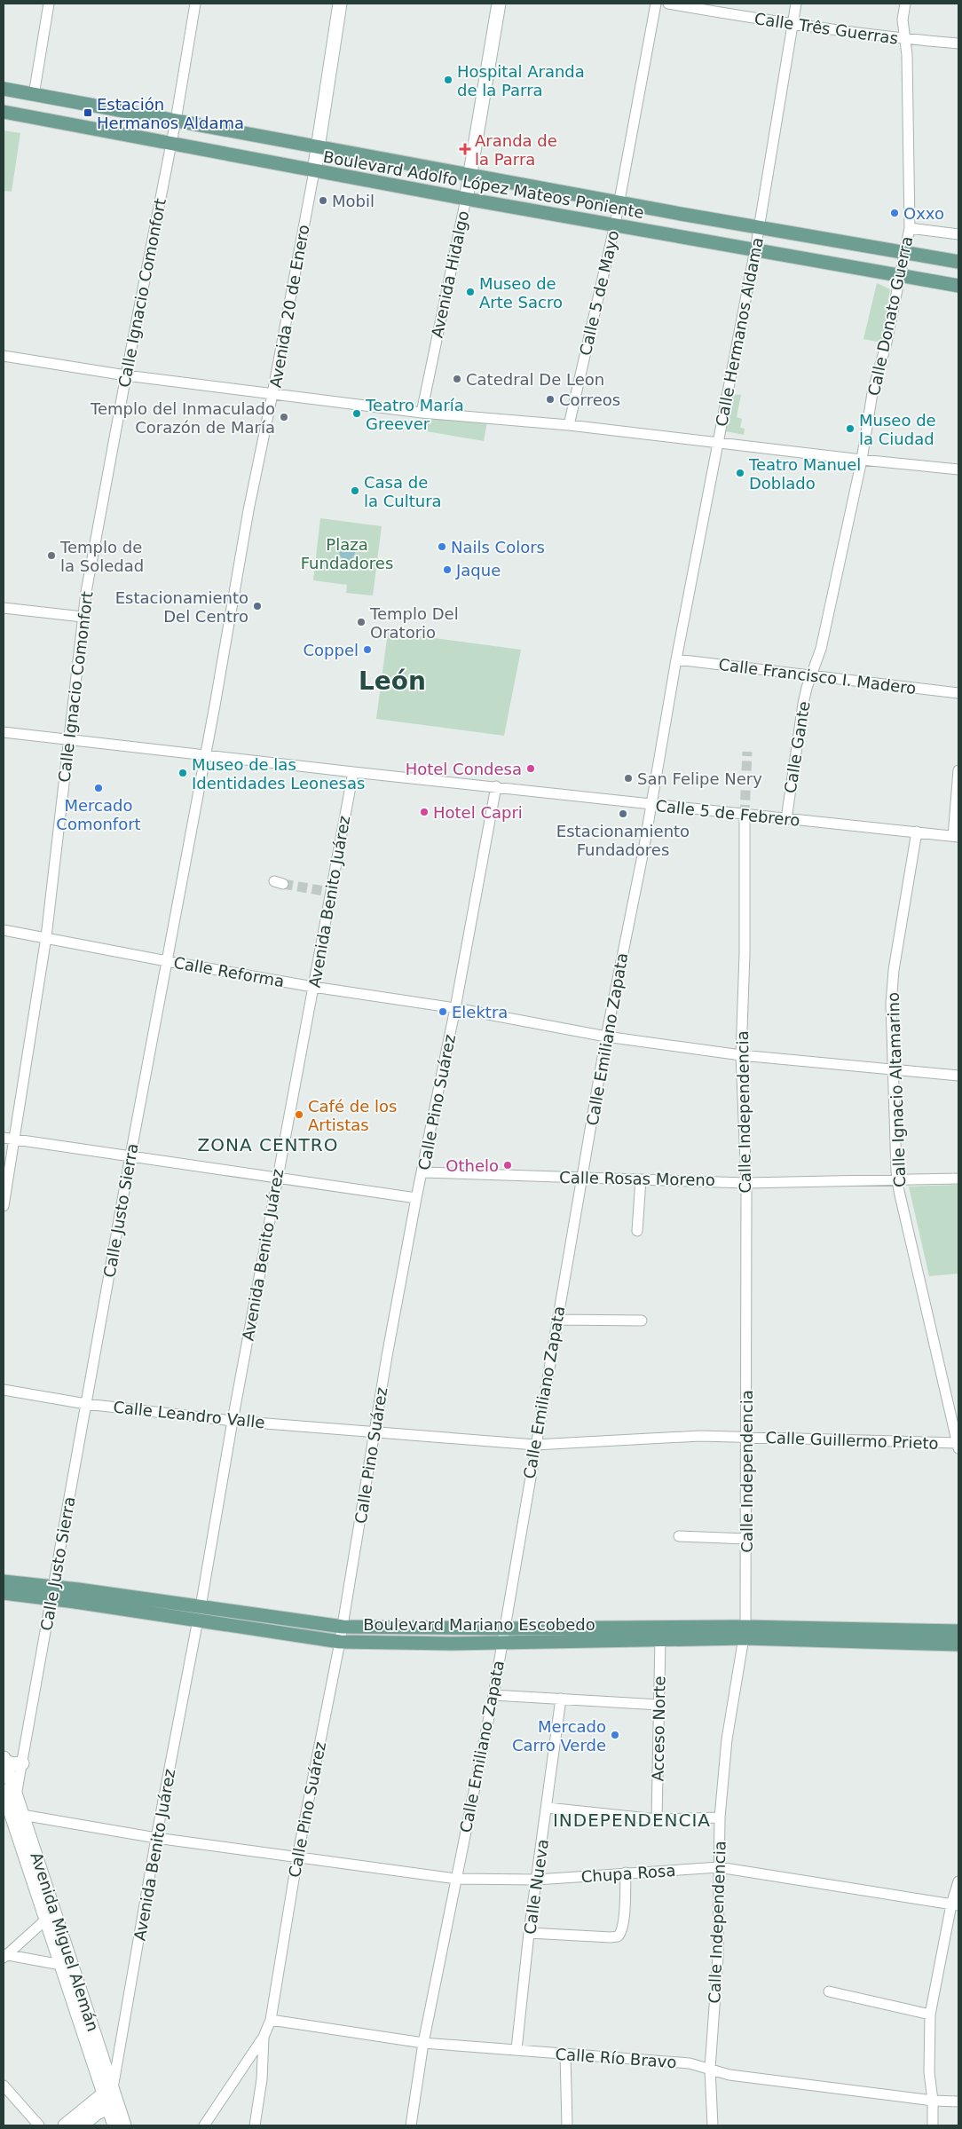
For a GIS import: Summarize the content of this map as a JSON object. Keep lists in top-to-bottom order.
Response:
{
  "streets": {
    "main road": ["Boulevard Adolfo López Mateos Poniente", "Boulevard Mariano Escobedo"],
    "street": [
      "Calle Três Guerras",
      "Avenida Hidalgo",
      "Calle Ignacio Comonfort",
      "Calle 5 de Mayo",
      "Avenida 20 de Enero",
      "Calle Donato Guerra",
      "Calle Hermanos Aldama",
      "Calle Francisco I. Madero",
      "Calle Gante",
      "Calle 5 de Febrero",
      "Avenida Benito Juárez",
      "Calle Reforma",
      "Calle Emiliano Zapata",
      "Calle Ignacio Altamarino",
      "Calle Pino Suárez",
      "Calle Independencia",
      "Calle Rosas Moreno",
      "Calle Justo Sierra",
      "Calle Leandro Valle",
      "Calle Guillermo Prieto",
      "Acceso Norte",
      "Chupa Rosa",
      "Calle Nueva",
      "Avenida Miguel Alemán",
      "Calle Río Bravo"
    ]
  },
  "crossings": [
    ["Calle Três Guerras", "Calle Donato Guerra"],
    ["Calle Três Guerras", "Calle Hermanos Aldama"],
    ["Boulevard Adolfo López Mateos Poniente", "Avenida Hidalgo"],
    ["Boulevard Adolfo López Mateos Poniente", "Calle Ignacio Comonfort"],
    ["Boulevard Adolfo López Mateos Poniente", "Calle 5 de Mayo"],
    ["Boulevard Adolfo López Mateos Poniente", "Avenida 20 de Enero"],
    ["Boulevard Adolfo López Mateos Poniente", "Calle Donato Guerra"],
    ["Boulevard Adolfo López Mateos Poniente", "Calle Hermanos Aldama"],
    ["Calle Ignacio Comonfort", "Calle 5 de Febrero"],
    ["Calle Ignacio Comonfort", "Calle Reforma"],
    ["Avenida 20 de Enero", "Calle Justo Sierra"],
    ["Calle Donato Guerra", "Calle Francisco I. Madero"],
    ["Calle Donato Guerra", "Calle Gante"],
    ["Calle Hermanos Aldama", "Calle Francisco I. Madero"],
    ["Calle Hermanos Aldama", "Calle Emiliano Zapata"],
    ["Calle Francisco I. Madero", "Calle Gante"],
    ["Calle Francisco I. Madero", "Calle Emiliano Zapata"],
    ["Calle Gante", "Calle 5 de Febrero"],
    ["Calle 5 de Febrero", "Avenida Benito Juárez"],
    ["Calle 5 de Febrero", "Calle Emiliano Zapata"],
    ["Calle 5 de Febrero", "Calle Ignacio Altamarino"],
    ["Calle 5 de Febrero", "Calle Pino Suárez"],
    ["Calle 5 de Febrero", "Calle Independencia"],
    ["Calle 5 de Febrero", "Calle Justo Sierra"],
    ["Avenida Benito Juárez", "Calle Reforma"],
    ["Avenida Benito Juárez", "Calle Leandro Valle"],
    ["Avenida Benito Juárez", "Boulevard Mariano Escobedo"],
    ["Avenida Benito Juárez", "Chupa Rosa"],
    ["Avenida Benito Juárez", "Avenida Miguel Alemán"],
    ["Calle Reforma", "Calle Emiliano Zapata"],
    ["Calle Reforma", "Calle Ignacio Altamarino"],
    ["Calle Reforma", "Calle Pino Suárez"],
    ["Calle Reforma", "Calle Independencia"],
    ["Calle Reforma", "Calle Justo Sierra"],
    ["Calle Emiliano Zapata", "Calle Rosas Moreno"],
    ["Calle Emiliano Zapata", "Calle Guillermo Prieto"],
    ["Calle Emiliano Zapata", "Boulevard Mariano Escobedo"],
    ["Calle Emiliano Zapata", "Chupa Rosa"],
    ["Calle Emiliano Zapata", "Calle Río Bravo"],
    ["Calle Ignacio Altamarino", "Calle Rosas Moreno"],
    ["Calle Ignacio Altamarino", "Calle Guillermo Prieto"],
    ["Calle Pino Suárez", "Calle Rosas Moreno"],
    ["Calle Pino Suárez", "Calle Leandro Valle"],
    ["Calle Pino Suárez", "Calle Guillermo Prieto"],
    ["Calle Pino Suárez", "Boulevard Mariano Escobedo"],
    ["Calle Pino Suárez", "Chupa Rosa"],
    ["Calle Pino Suárez", "Calle Río Bravo"],
    ["Calle Independencia", "Calle Rosas Moreno"],
    ["Calle Independencia", "Calle Guillermo Prieto"],
    ["Calle Independencia", "Boulevard Mariano Escobedo"],
    ["Calle Independencia", "Chupa Rosa"],
    ["Calle Independencia", "Calle Río Bravo"],
    ["Calle Justo Sierra", "Calle Leandro Valle"],
    ["Calle Justo Sierra", "Avenida Miguel Alemán"],
    ["Calle Leandro Valle", "Calle Guillermo Prieto"],
    ["Boulevard Mariano Escobedo", "Acceso Norte"],
    ["Chupa Rosa", "Calle Nueva"],
    ["Chupa Rosa", "Avenida Miguel Alemán"],
    ["Calle Nueva", "Calle Río Bravo"]
  ],
  "districts": ["León", "ZONA CENTRO", "INDEPENDENCIA"],
  "parks": ["Plaza Fundadores"],
  "places": {
    "other": [
      "Hospital Aranda de la Parra",
      "Mobil",
      "Oxxo",
      "Museo de Arte Sacro",
      "Catedral De Leon",
      "Correos",
      "Teatro María Greever",
      "Templo del Inmaculado Corazón de María",
      "Museo de la Ciudad",
      "Teatro Manuel Doblado",
      "Casa de la Cultura",
      "Nails Colors",
      "Templo de la Soledad",
      "Jaque",
      "Estacionamiento Del Centro",
      "Templo Del Oratorio",
      "Coppel",
      "Hotel Condesa",
      "Museo de las Identidades Leonesas",
      "San Felipe Nery",
      "Mercado Comonfort",
      "Hotel Capri",
      "Estacionamiento Fundadores",
      "Elektra",
      "Café de los Artistas",
      "Othelo",
      "Mercado Carro Verde"
    ],
    "transit": ["Estación Hermanos Aldama"],
    "health": ["Aranda de la Parra"]
  }
}
